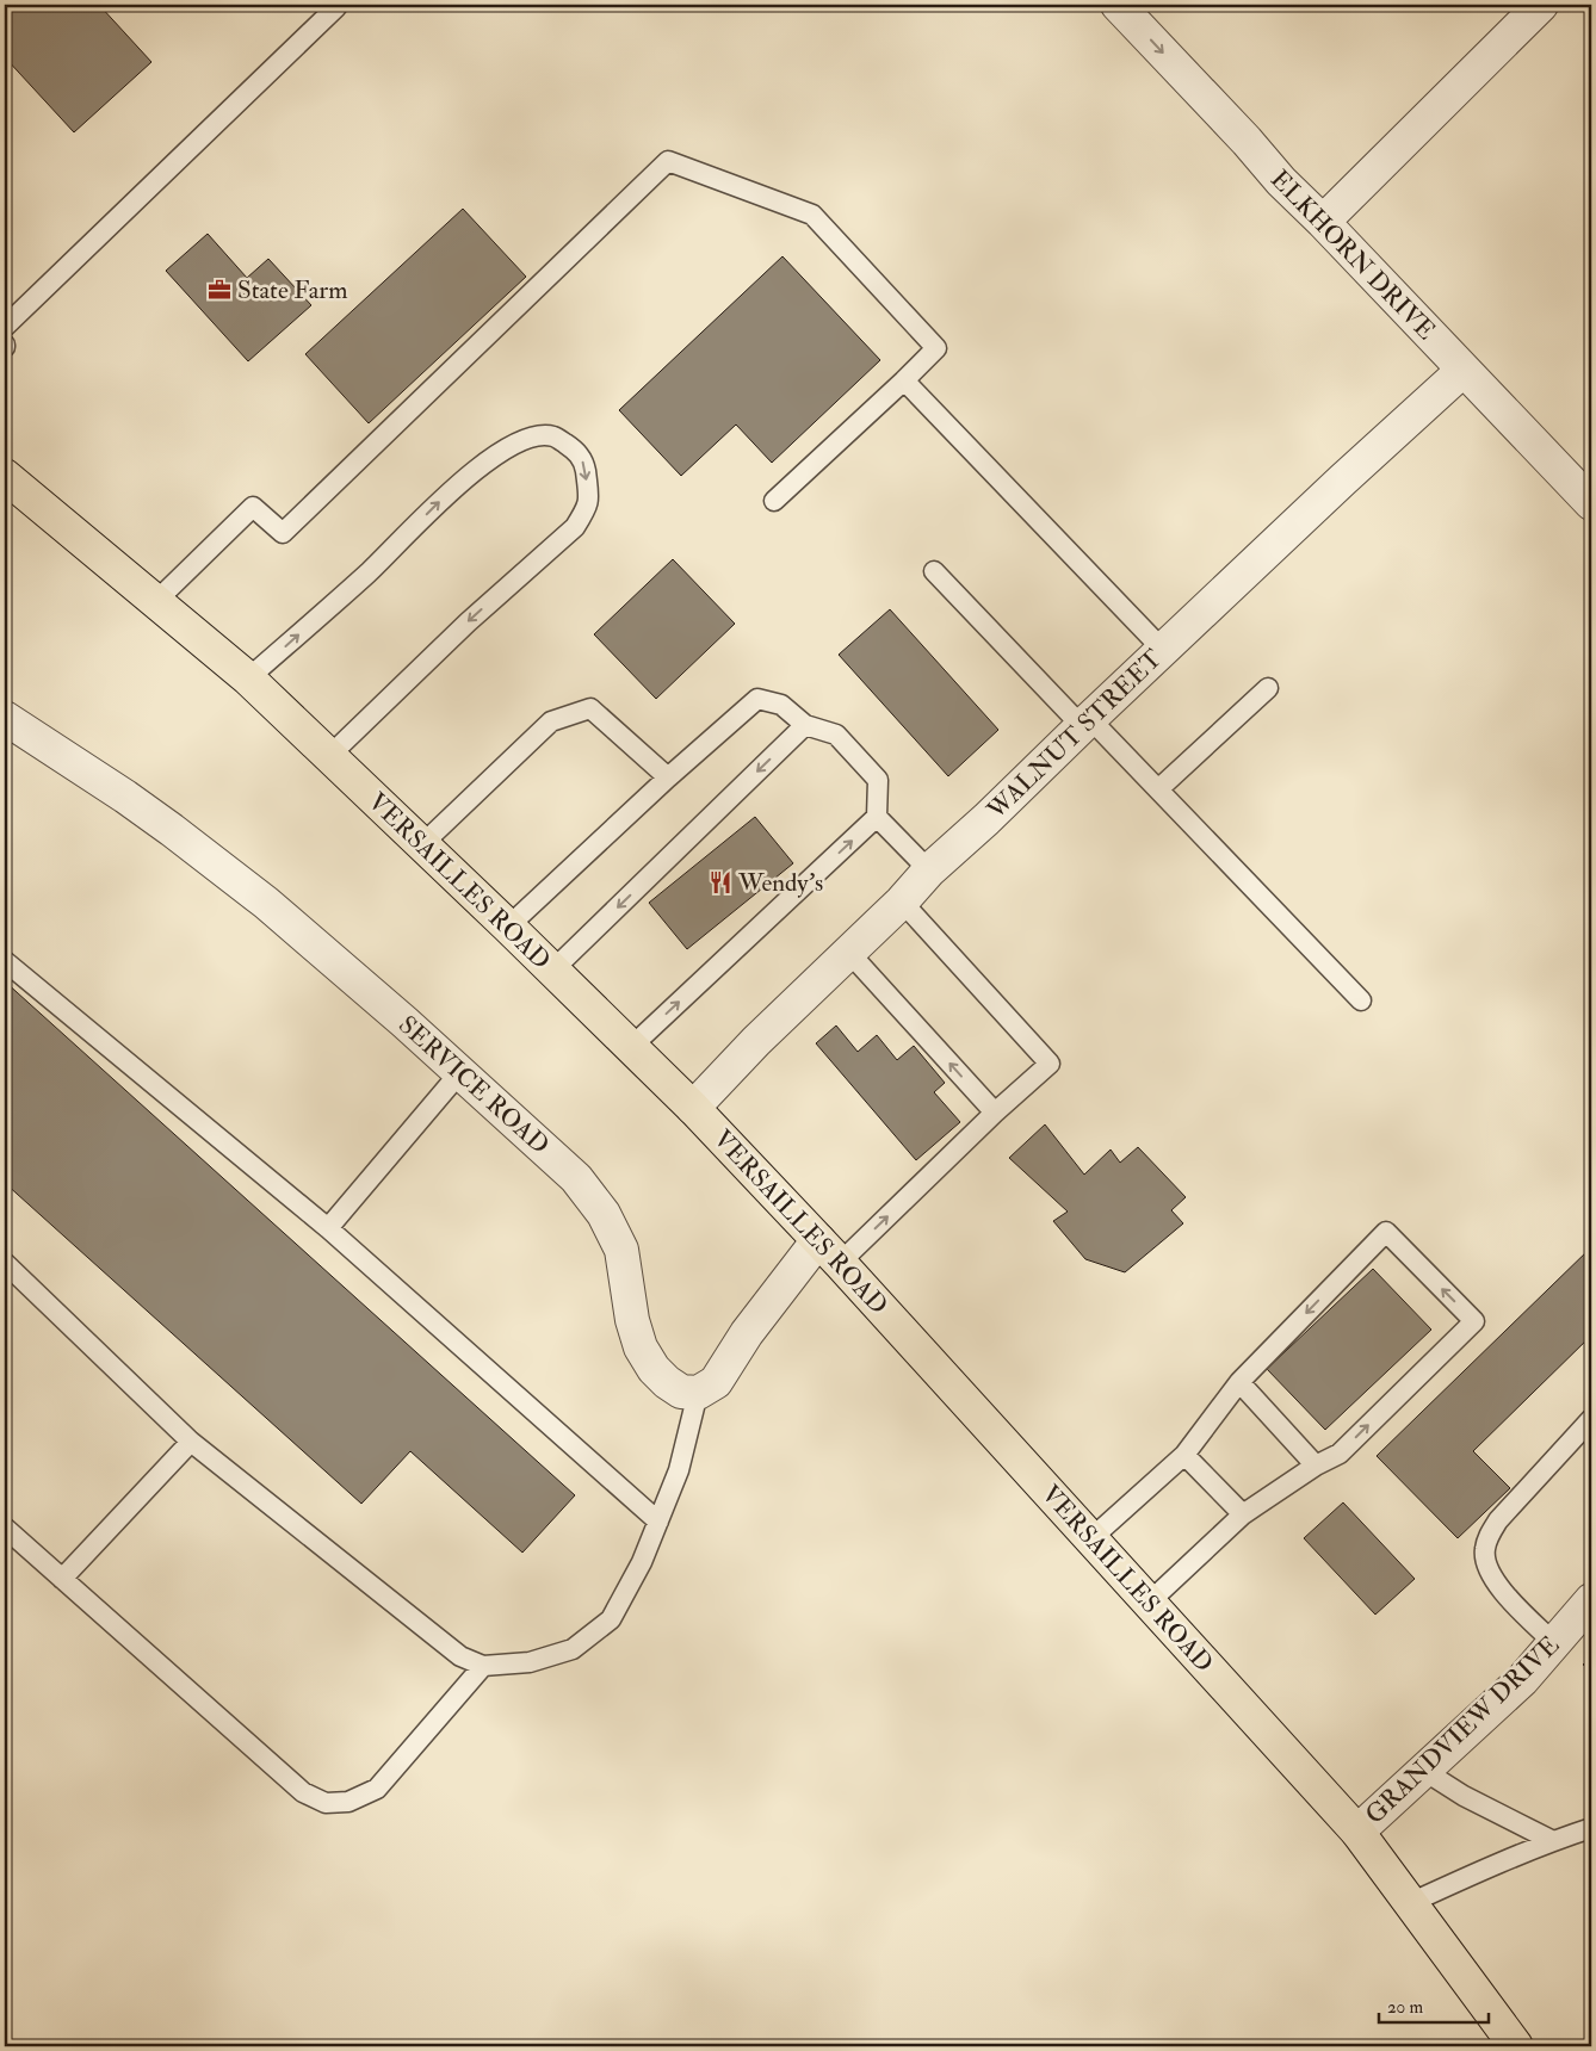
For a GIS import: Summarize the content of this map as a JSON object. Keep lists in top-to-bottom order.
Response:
{
  "streets": {
    "highway": ["VERSAILLES ROAD"],
    "street": [
      "ELKHORN DRIVE",
      "WALNUT STREET",
      "SERVICE ROAD",
      "GRANDVIEW DRIVE"
    ]
  },
  "crossings": [
    ["ELKHORN DRIVE", "WALNUT STREET"],
    ["WALNUT STREET", "VERSAILLES ROAD"],
    ["VERSAILLES ROAD", "GRANDVIEW DRIVE"]
  ],
  "one_way": ["ELKHORN DRIVE"],
  "places": {
    "office": ["State Farm"],
    "restaurant": ["Wendy's"]
  },
  "scale_bar": "20 m"
}
